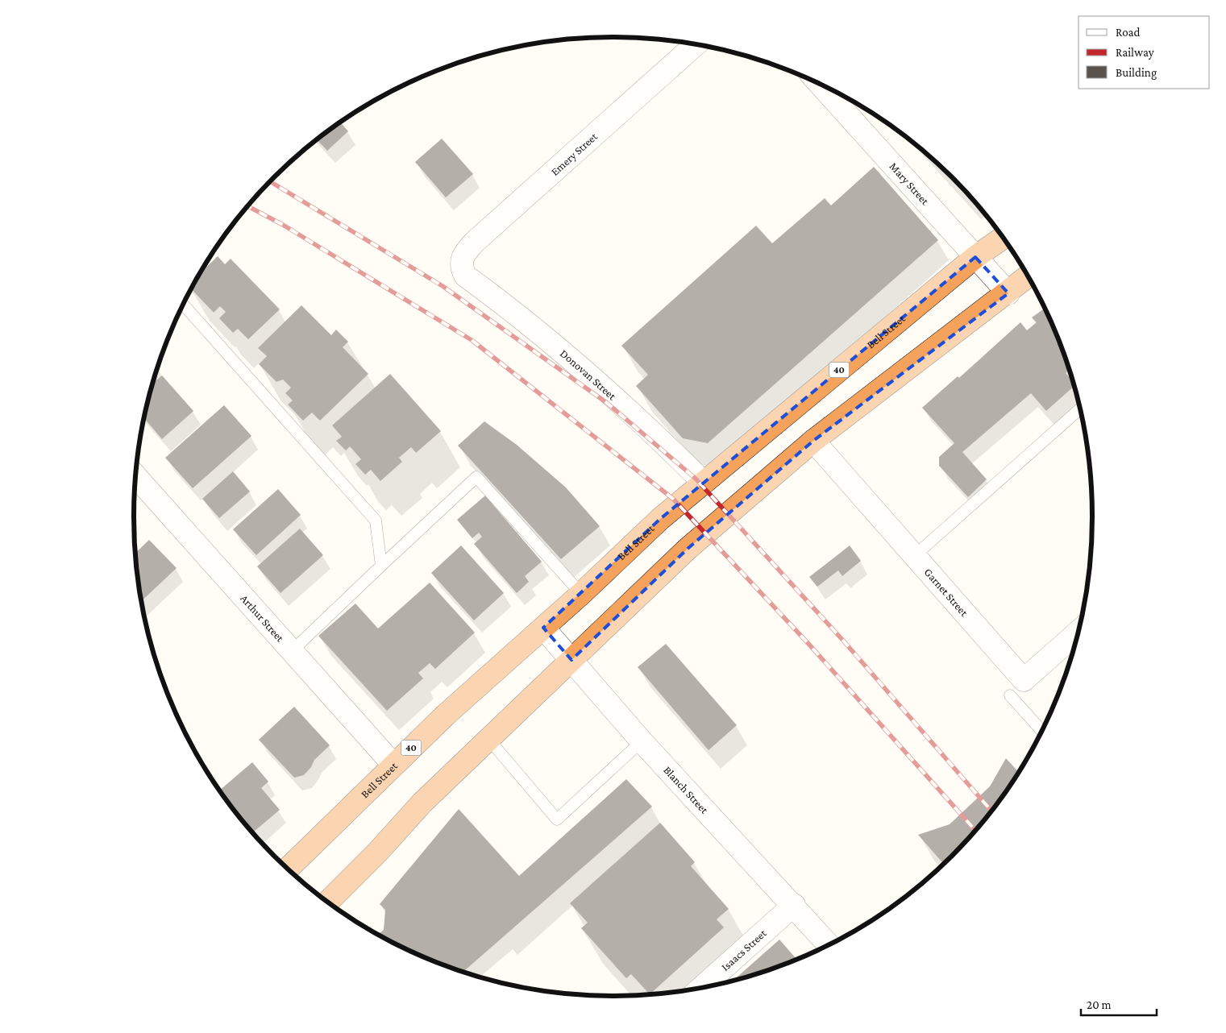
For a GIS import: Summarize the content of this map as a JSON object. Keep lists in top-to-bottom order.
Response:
{
  "streets": {
    "highway": ["Bell Street", "40"],
    "street": [
      "Emery Street",
      "Mary Street",
      "Donovan Street",
      "Garnet Street",
      "Arthur Street",
      "Blanch Street",
      "Isaacs Street"
    ]
  },
  "crossings": [
    ["Emery Street", "Donovan Street"],
    ["Mary Street", "Bell Street"],
    ["Bell Street", "Donovan Street"],
    ["Bell Street", "Arthur Street"],
    ["Bell Street", "Blanch Street"],
    ["Blanch Street", "Isaacs Street"]
  ],
  "legend": ["Road", "Railway", "Building"],
  "scale_bar": "20 m"
}
